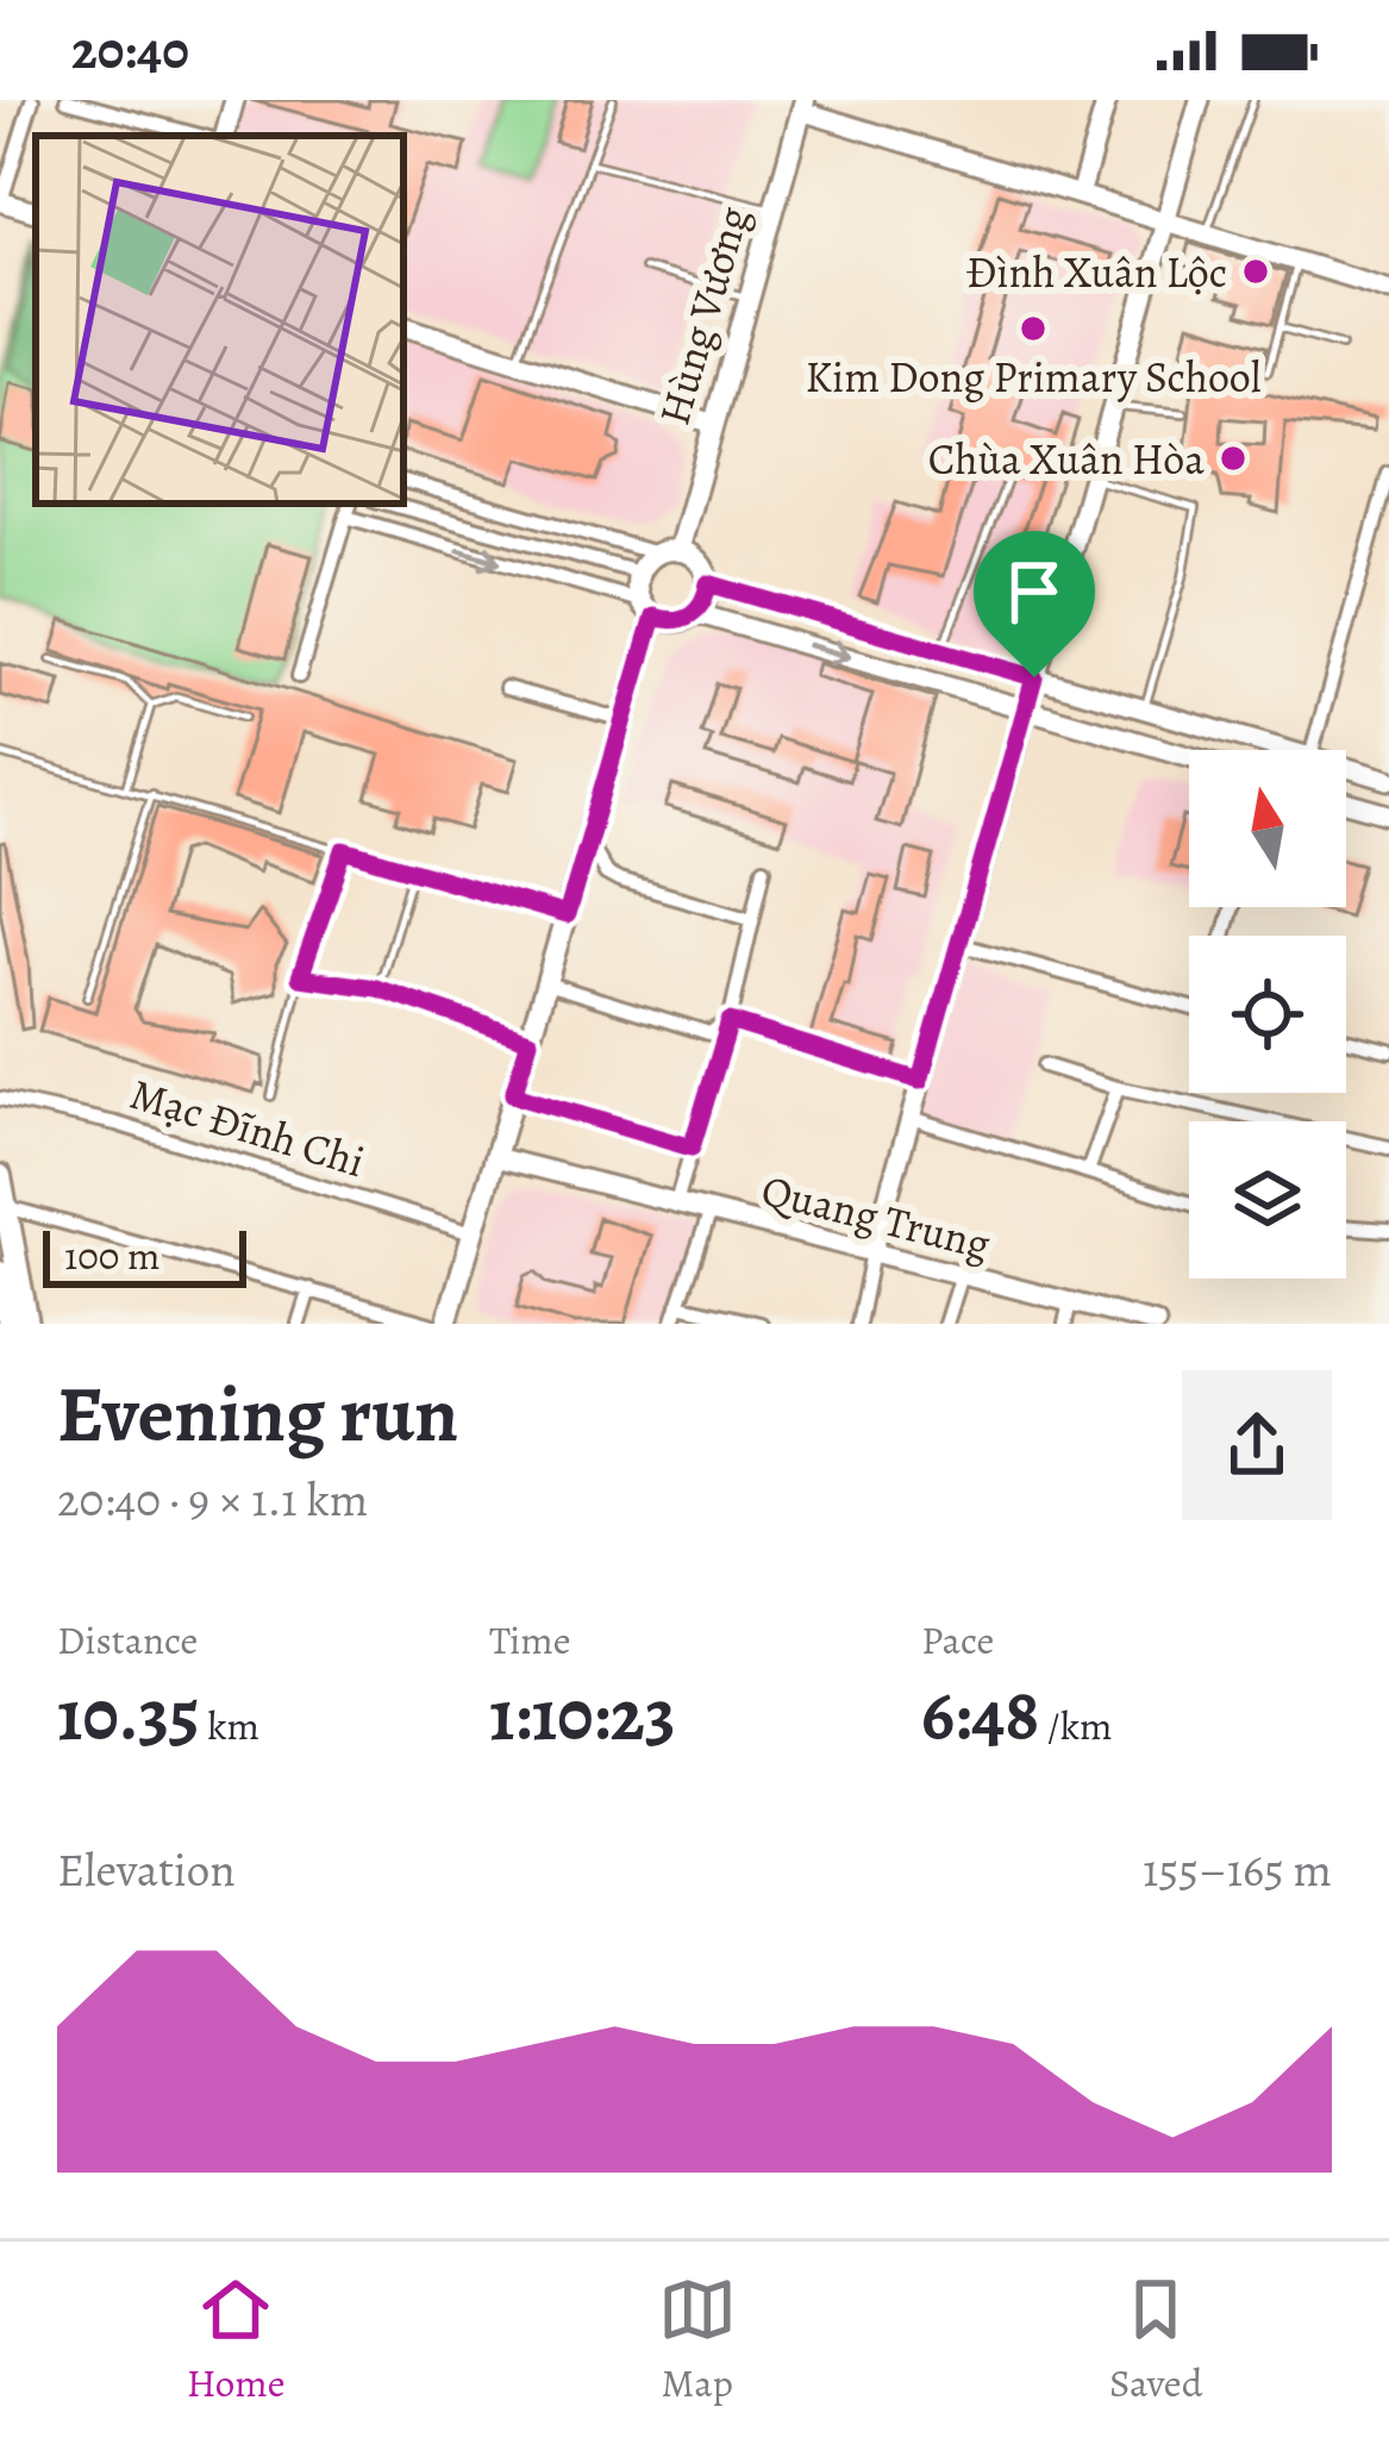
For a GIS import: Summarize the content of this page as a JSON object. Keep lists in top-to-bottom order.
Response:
{
  "streets": {
    "main road": ["Hùng Vương"],
    "street": ["Mạc Đĩnh Chi", "Quang Trung"]
  },
  "places": ["Đình Xuân Lộc", "Kim Dong Primary School", "Chùa Xuân Hòa"],
  "scale_bar": "100 m",
  "north": "top",
  "page": {
    "status": "20:40",
    "scale": "100 m",
    "heading": ["Evening run", "20:40 · 9 × 1.1 km"],
    "stats": [
      ["Distance", "10.35 km"],
      ["Time", "1:10:23"],
      ["Pace", "6:48 /km"]
    ],
    "chart": ["Elevation", "155–165 m"],
    "tabs": ["Home", "Map", "Saved"]
  }
}
